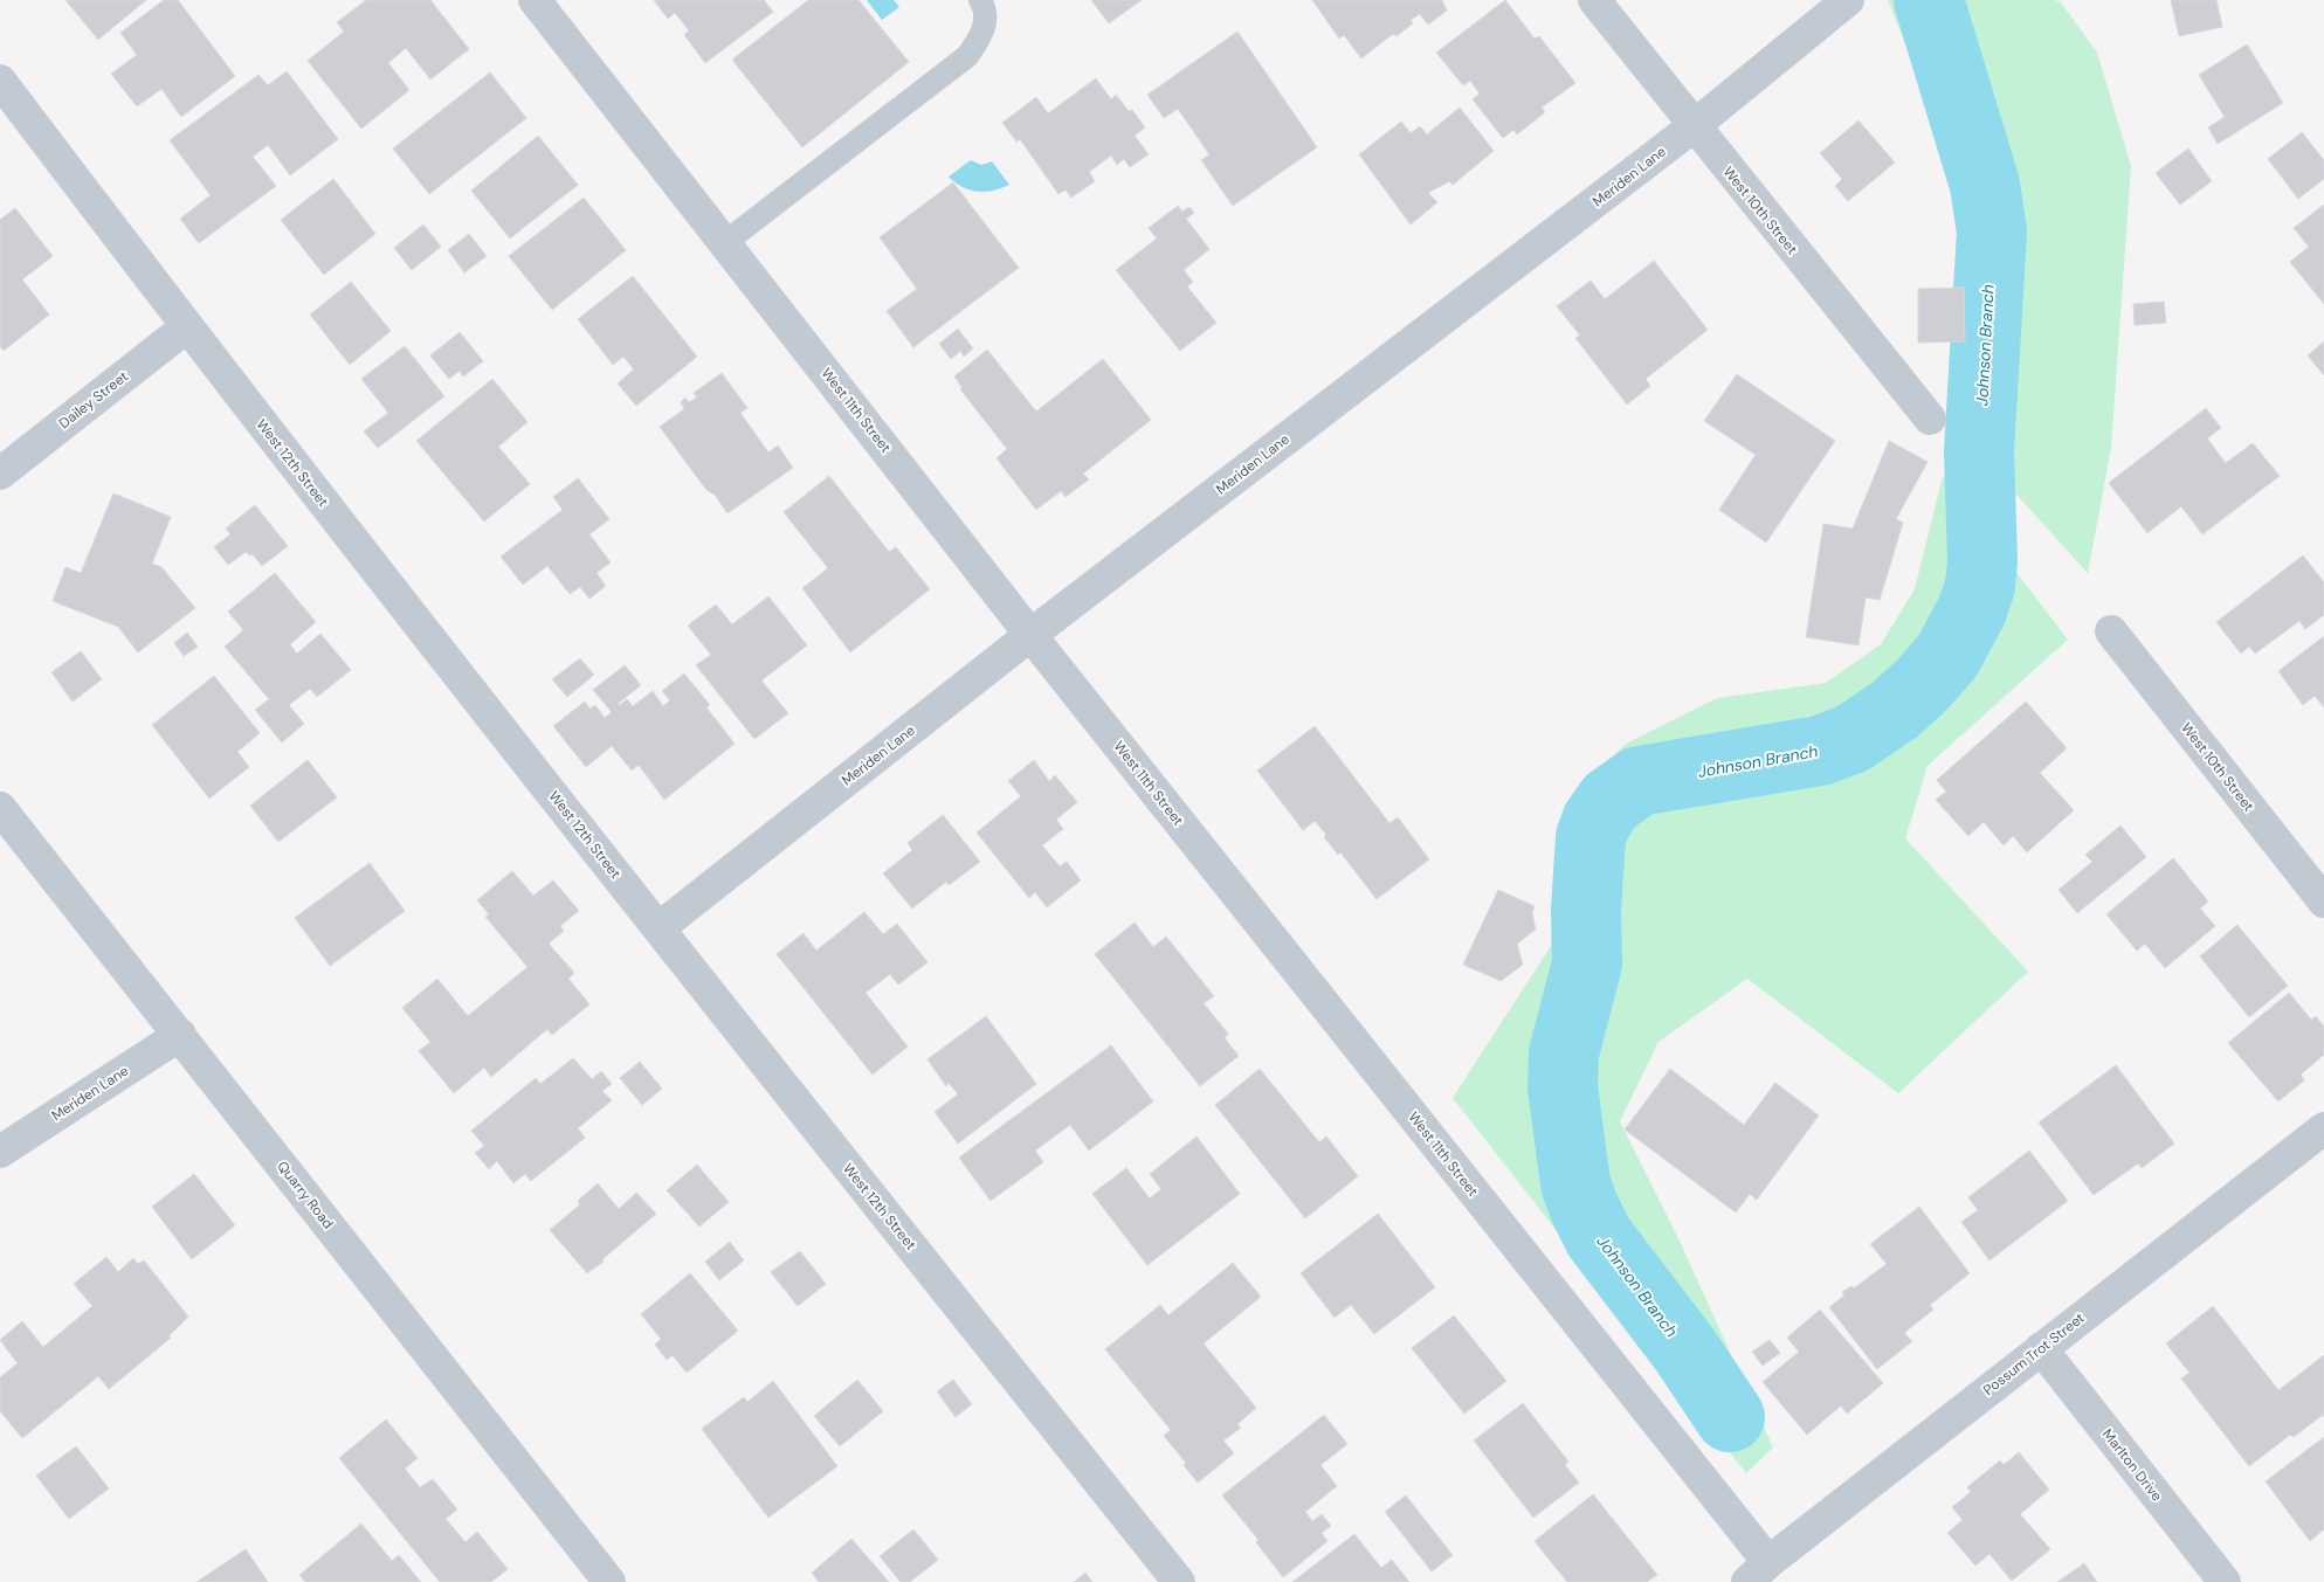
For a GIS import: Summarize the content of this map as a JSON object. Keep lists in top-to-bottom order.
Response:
{
  "streets": {
    "street": [
      "Meriden Lane",
      "West 10th Street",
      "Dailey Street",
      "West 11th Street",
      "West 12th Street",
      "Quarry Road",
      "Possum Trot Street",
      "Marlton Drive"
    ]
  },
  "crossings": [
    ["Meriden Lane", "West 10th Street"],
    ["Meriden Lane", "West 11th Street"],
    ["Meriden Lane", "West 12th Street"],
    ["Meriden Lane", "Quarry Road"],
    ["Dailey Street", "West 12th Street"],
    ["West 11th Street", "Possum Trot Street"],
    ["Possum Trot Street", "Marlton Drive"]
  ],
  "water": ["Johnson Branch"]
}
